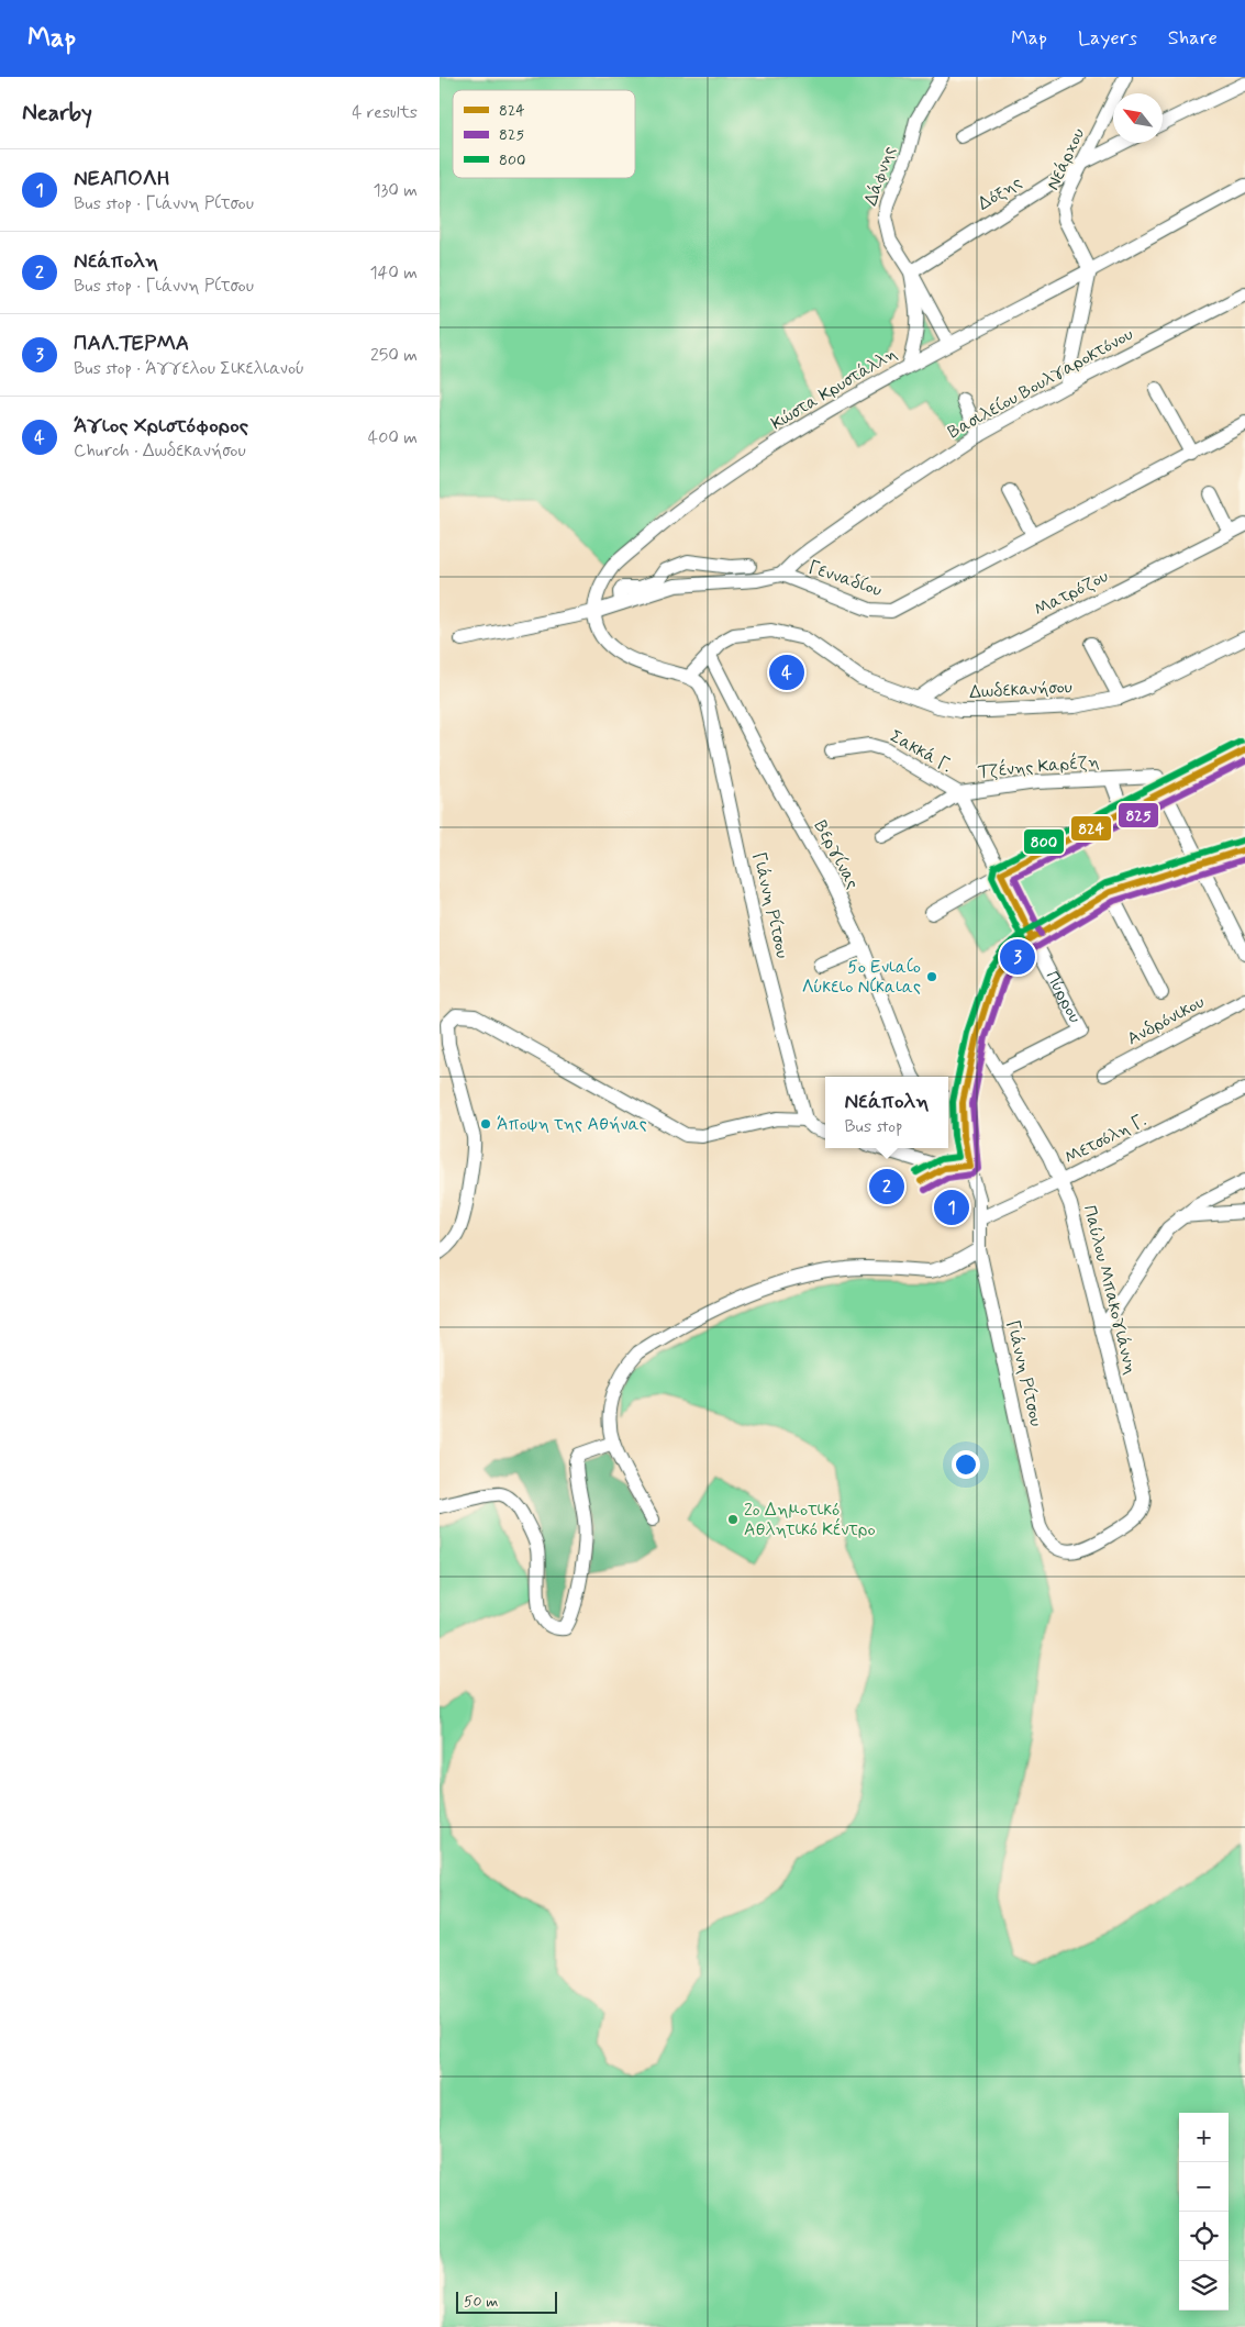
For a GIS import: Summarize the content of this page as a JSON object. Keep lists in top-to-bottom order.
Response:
{
  "streets": {
    "street": [
      "Νεάρχου",
      "Δάφνης",
      "Δόξης",
      "Βασιλείου Βουλγαροκτόνου",
      "Κώστα Κρυστάλλη",
      "Γενναδίου",
      "Ματρόζου",
      "Δωδεκανήσου",
      "Σακκά Γ.",
      "Τζένης Καρέζη",
      "Βεργίνας",
      "Γιάννη Ρίτσου",
      "Πύρρου",
      "Ανδρόνικου",
      "Μετσόλη Γ.",
      "Παύλου Μπακογιάννη"
    ]
  },
  "crossings": [
    ["Νεάρχου", "Δόξης"],
    ["Νεάρχου", "Κώστα Κρυστάλλη"],
    ["Δάφνης", "Δόξης"],
    ["Δάφνης", "Κώστα Κρυστάλλη"],
    ["Βασιλείου Βουλγαροκτόνου", "Γενναδίου"],
    ["Κώστα Κρυστάλλη", "Γενναδίου"],
    ["Κώστα Κρυστάλλη", "Δωδεκανήσου"],
    ["Κώστα Κρυστάλλη", "Γιάννη Ρίτσου"],
    ["Ματρόζου", "Δωδεκανήσου"],
    ["Δωδεκανήσου", "Βεργίνας"],
    ["Δωδεκανήσου", "Γιάννη Ρίτσου"],
    ["Σακκά Γ.", "Τζένης Καρέζη"],
    ["Σακκά Γ.", "Πύρρου"],
    ["Τζένης Καρέζη", "Πύρρου"],
    ["Γιάννη Ρίτσου", "Πύρρου"],
    ["Γιάννη Ρίτσου", "Μετσόλη Γ."],
    ["Γιάννη Ρίτσου", "Παύλου Μπακογιάννη"],
    ["Πύρρου", "Παύλου Μπακογιάννη"],
    ["Μετσόλη Γ.", "Παύλου Μπακογιάννη"]
  ],
  "places": ["5ο Ενιαίο Λύκειο Νίκαιας", "Άποψη της Αθήνας", "2o Δημοτικό Αθλητικό Κέντρο"],
  "lines": ["transit line 800", "transit line 824", "transit line 825"],
  "legend": ["824", "825", "800"],
  "scale_bar": "50 m",
  "north": "top left",
  "page": {
    "header": "Map",
    "nav": ["Map", "Layers", "Share"],
    "heading": ["Nearby", "4 results"],
    "list": [
      {
        "mark": "1",
        "name": "ΝΕΑΠΟΛΗ",
        "note": "Bus stop · Γιάννη Ρίτσου",
        "value": "130 m"
      },
      {
        "mark": "2",
        "name": "Νεάπολη",
        "note": "Bus stop · Γιάννη Ρίτσου",
        "value": "140 m"
      },
      {
        "mark": "3",
        "name": "ΠΑΛ.ΤΕΡΜΑ",
        "note": "Bus stop · Άγγελου Σικελιανού",
        "value": "250 m"
      },
      {
        "mark": "4",
        "name": "Άγιος Χριστόφορος",
        "note": "Church · Δωδεκανήσου",
        "value": "400 m"
      }
    ],
    "pins": [
      "4",
      "3",
      "2",
      "1"
    ],
    "popup": ["Νεάπολη", "Bus stop"],
    "map_buttons": ["+", "−"],
    "scale": "50 m"
  }
}
